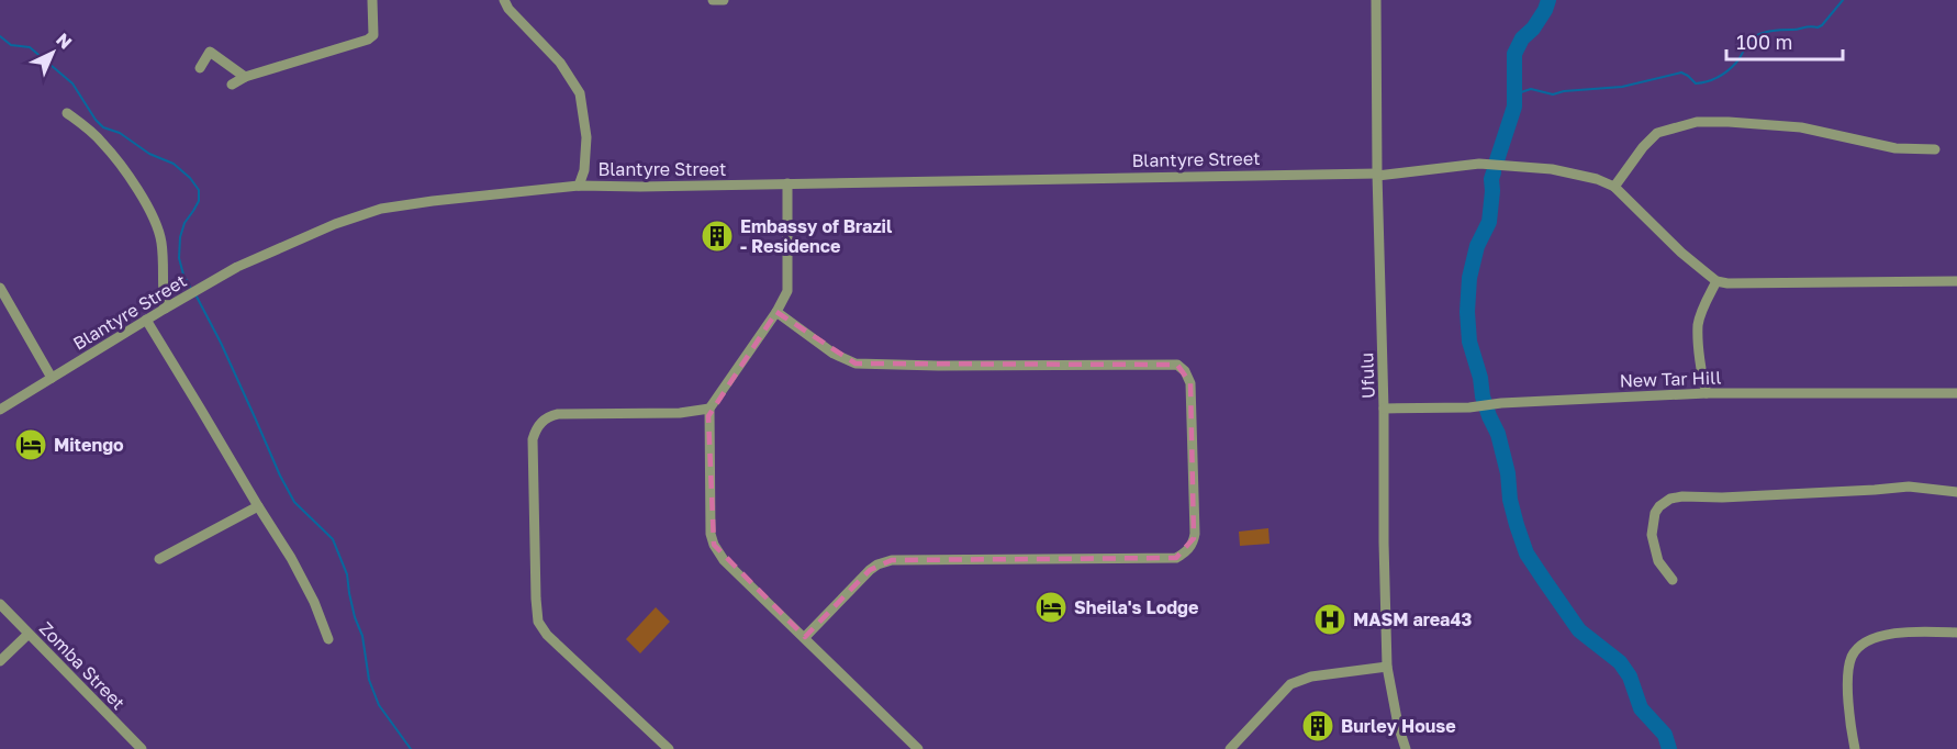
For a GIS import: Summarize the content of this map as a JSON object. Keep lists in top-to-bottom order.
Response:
{
  "streets": {
    "street": [
      "Blantyre Street",
      "Ufulu",
      "New Tar Hill",
      "Zomba Street"
    ]
  },
  "crossings": [
    ["Blantyre Street", "Ufulu"],
    ["Ufulu", "New Tar Hill"]
  ],
  "places": {
    "building": ["Embassy of Brazil - Residence", "Burley House"],
    "hotel": ["Mitengo", "Sheila's Lodge"],
    "hospital": ["MASM area43"]
  },
  "scale_bar": "100 m",
  "north": "top right"
}
